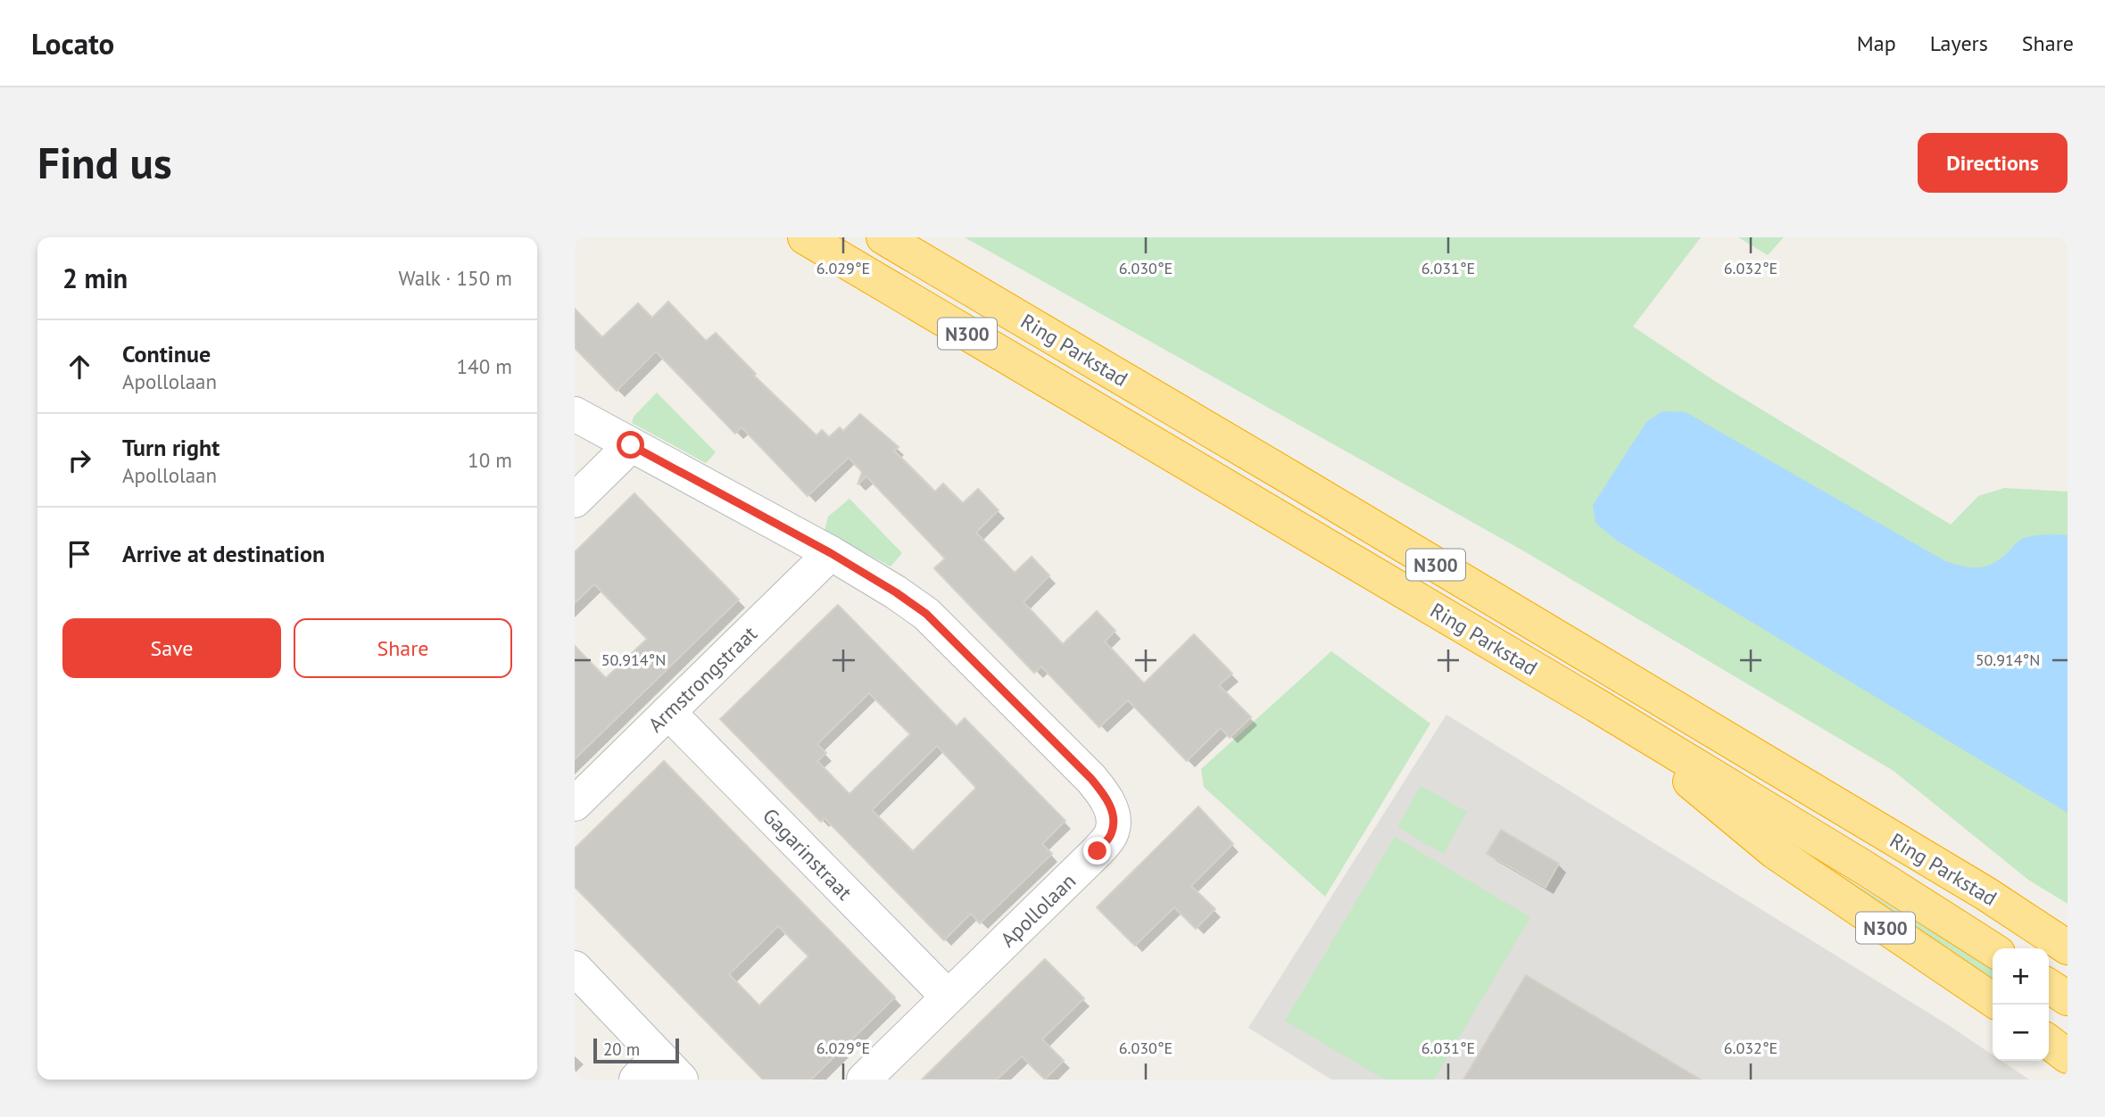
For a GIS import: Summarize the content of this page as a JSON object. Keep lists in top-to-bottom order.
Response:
{
  "streets": {
    "highway": ["N300", "Ring Parkstad"],
    "street": ["Armstrongstraat", "Gagarinstraat", "Apollolaan"]
  },
  "crossings": [
    ["N300", "Ring Parkstad"],
    ["Armstrongstraat", "Gagarinstraat"],
    ["Armstrongstraat", "Apollolaan"],
    ["Gagarinstraat", "Apollolaan"]
  ],
  "scale_bar": "20 m",
  "page": {
    "header": "Locato",
    "nav": ["Map", "Layers", "Share"],
    "buttons": [
      "Directions",
      ["Save", "Share"]
    ],
    "title": "Find us",
    "heading": ["2 min", "Walk · 150 m"],
    "list": [
      ["Continue", "Apollolaan", "140 m"],
      ["Turn right", "Apollolaan", "10 m"],
      "Arrive at destination"
    ],
    "map_buttons": ["+", "−"],
    "scale": "20 m"
  },
  "coordinates": [
    "6.029°E",
    "6.030°E",
    "6.031°E",
    "6.032°E",
    "50.914°N"
  ]
}
